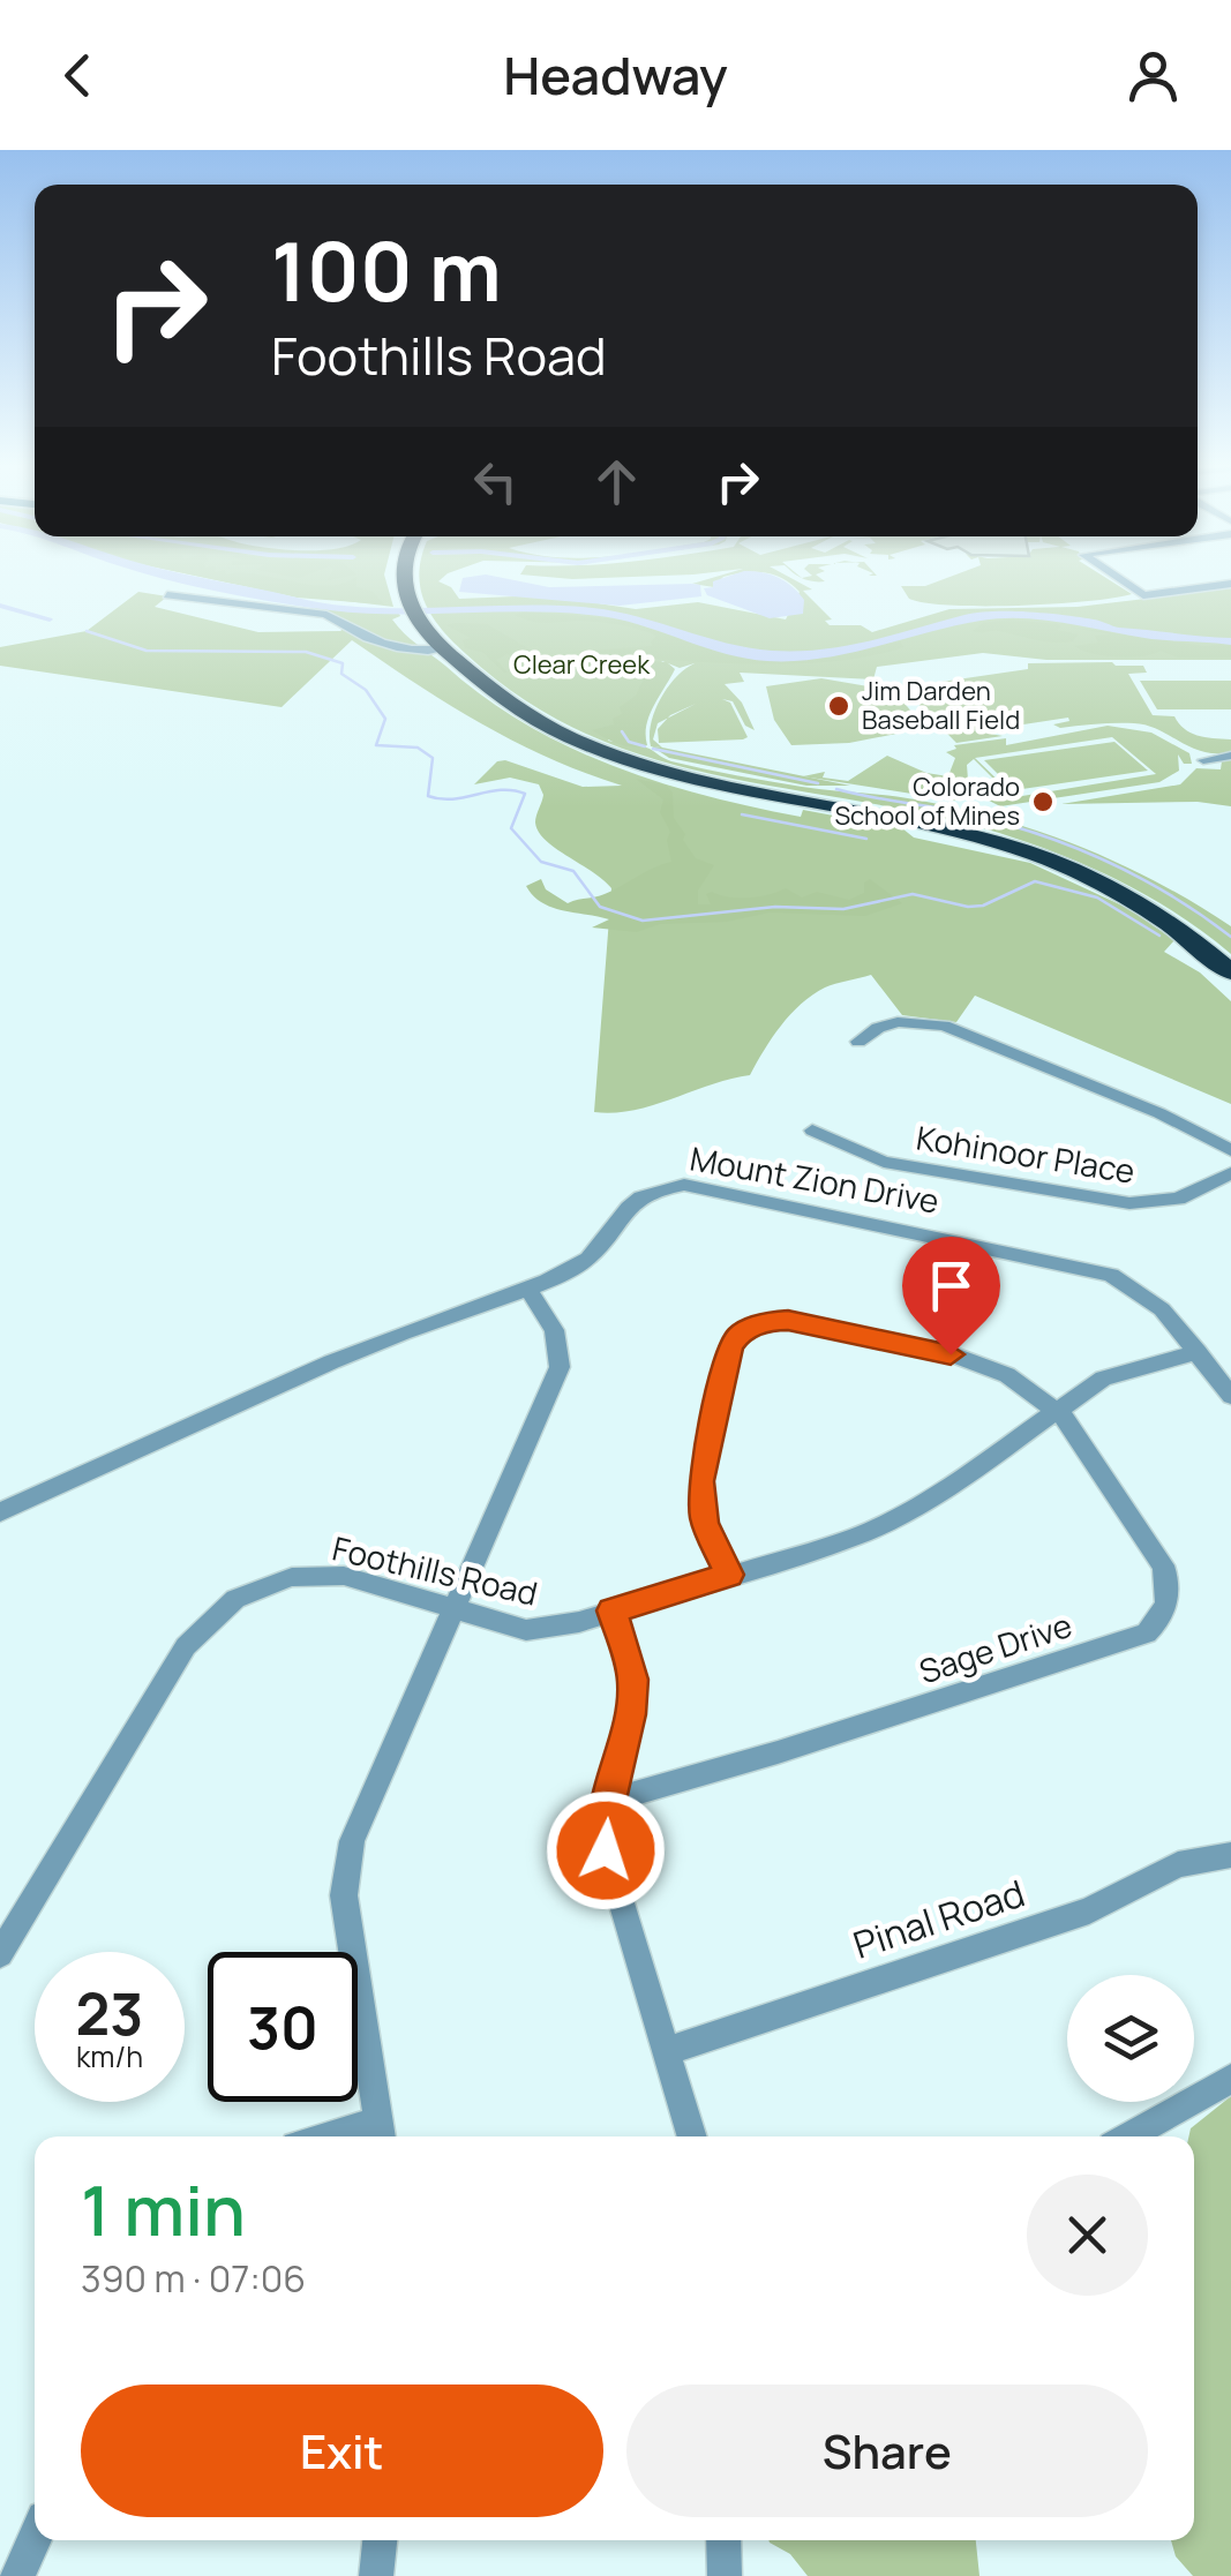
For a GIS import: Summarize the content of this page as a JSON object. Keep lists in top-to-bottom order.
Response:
{
  "streets": {
    "street": [
      "Kohinoor Place",
      "Mount Zion Drive",
      "Foothills Road",
      "Sage Drive",
      "Pinal Road"
    ]
  },
  "crossings": [
    ["Mount Zion Drive", "Foothills Road"],
    ["Foothills Road", "Sage Drive"]
  ],
  "parks": ["Clear Creek"],
  "places": ["Jim Darden Baseball Field", "Colorado School of Mines"],
  "page": {
    "header": "Headway",
    "turn": ["100 m", "Foothills Road"],
    "speed": "23 km/h",
    "limit": "30",
    "heading": ["1 min", "390 m · 07:06"],
    "buttons": ["Exit", "Share"]
  }
}
